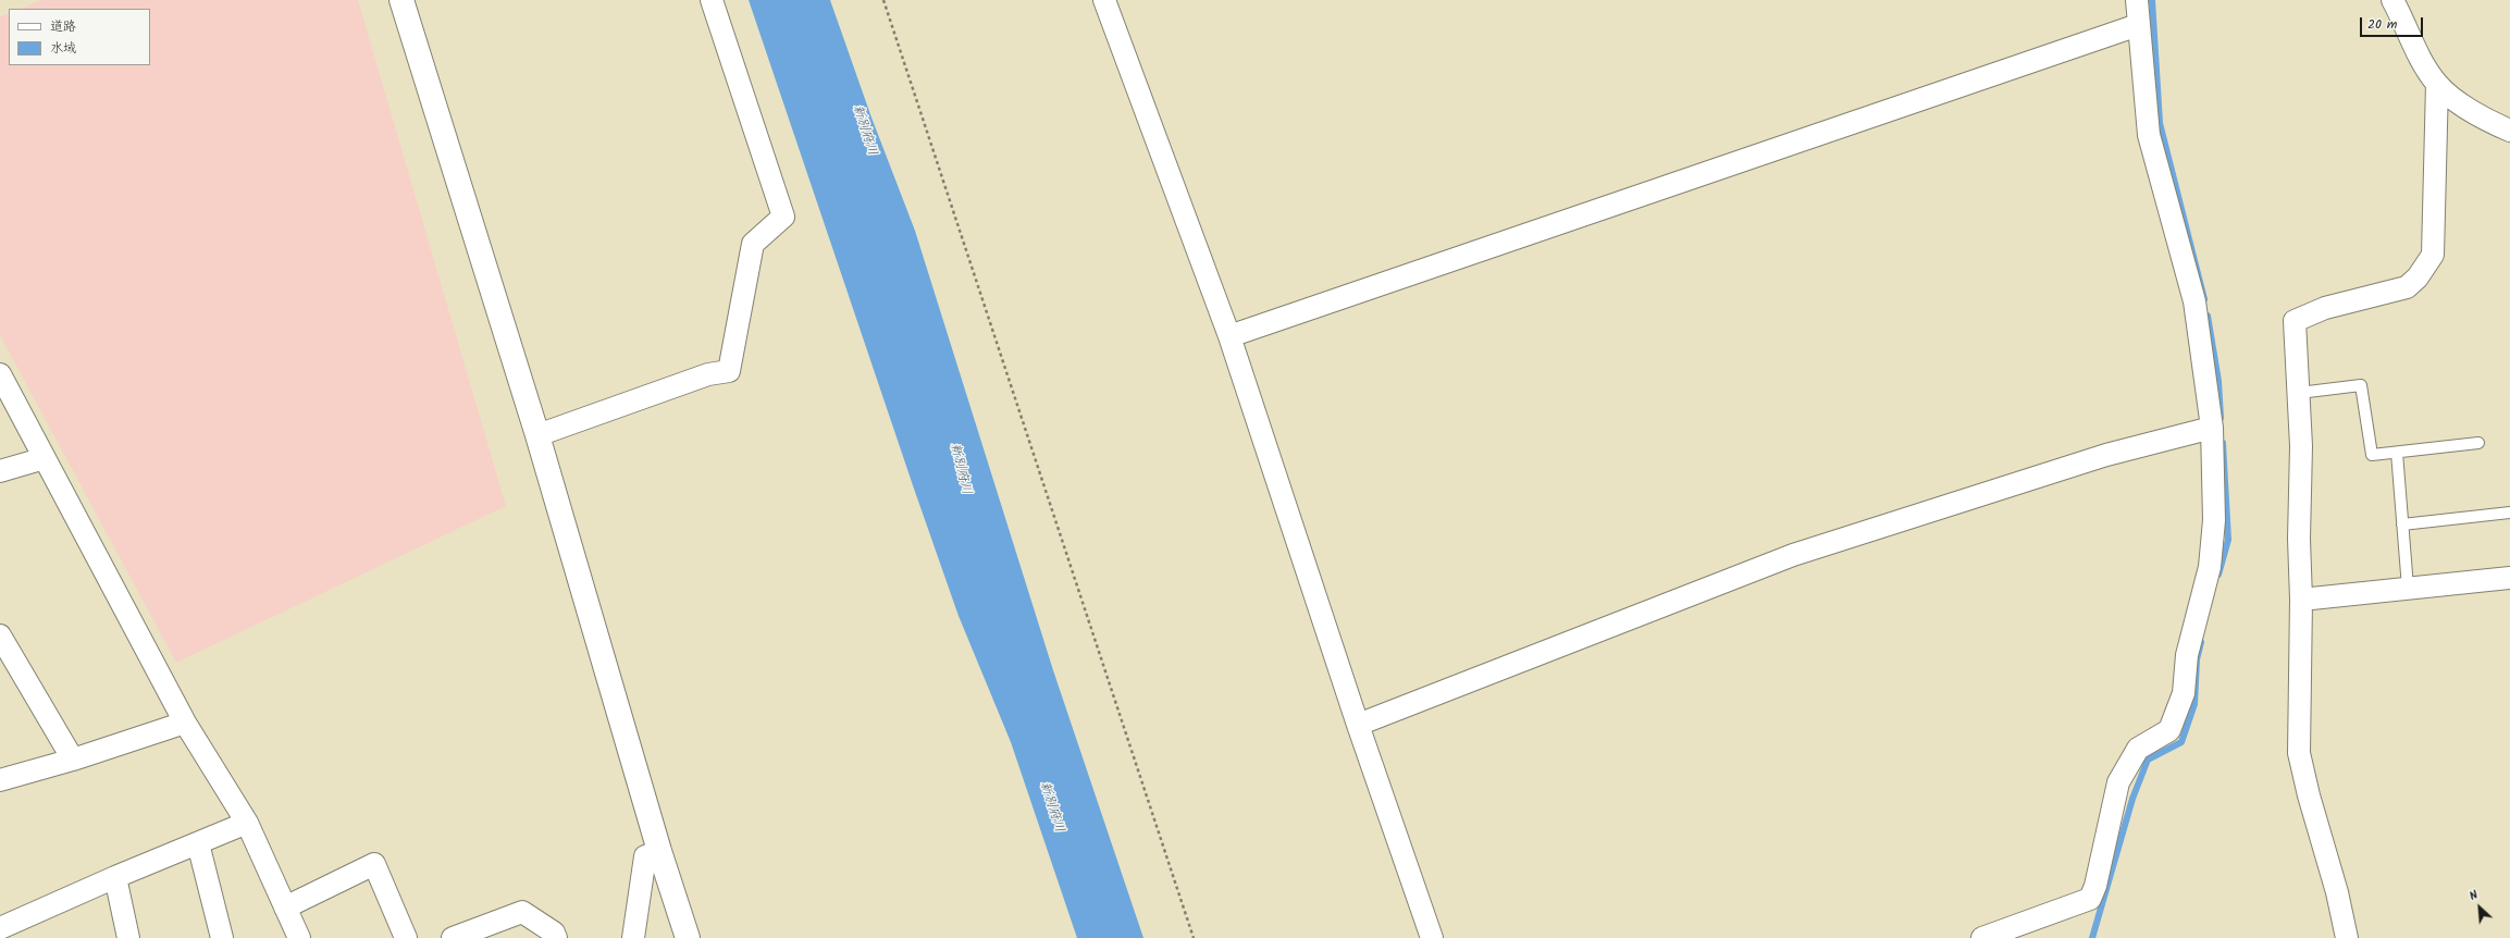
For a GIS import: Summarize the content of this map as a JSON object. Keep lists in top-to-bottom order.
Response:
{
  "water": ["新別府川"],
  "legend": ["道路", "水域"],
  "scale_bar": "20 m",
  "north": "top left"
}
